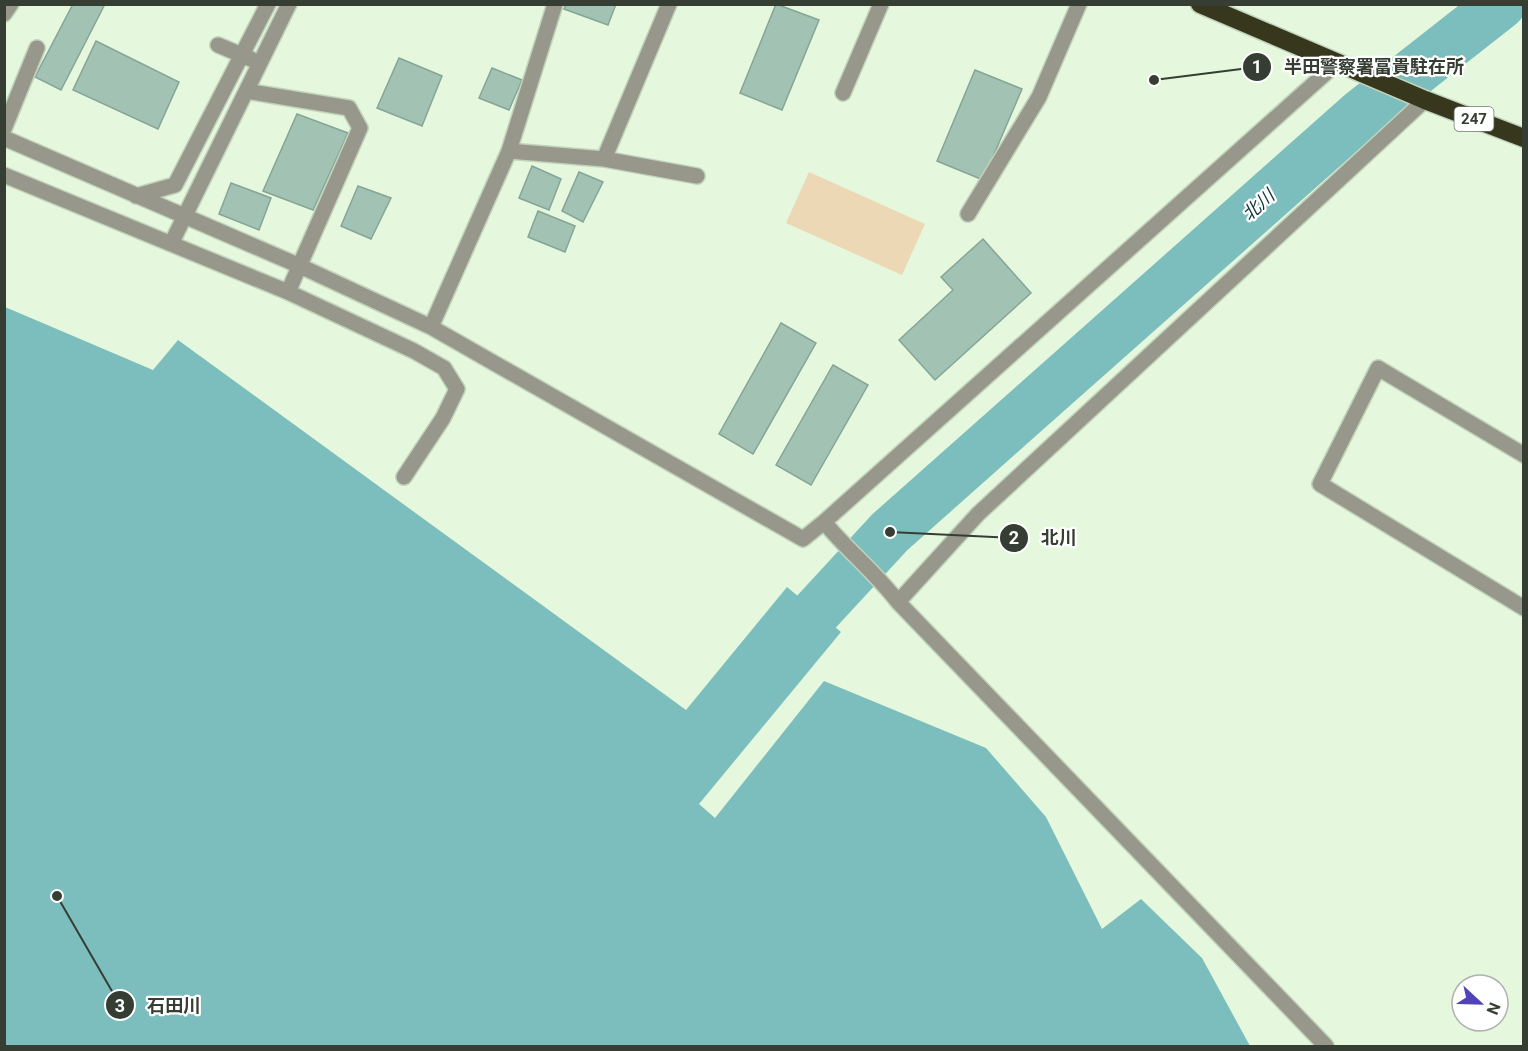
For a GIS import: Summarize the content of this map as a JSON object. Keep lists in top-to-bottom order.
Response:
{
  "streets": {
    "highway": ["247"]
  },
  "water": ["北川"],
  "places": ["半田警察署冨貴駐在所", "北川", "石田川"],
  "north": "right"
}
